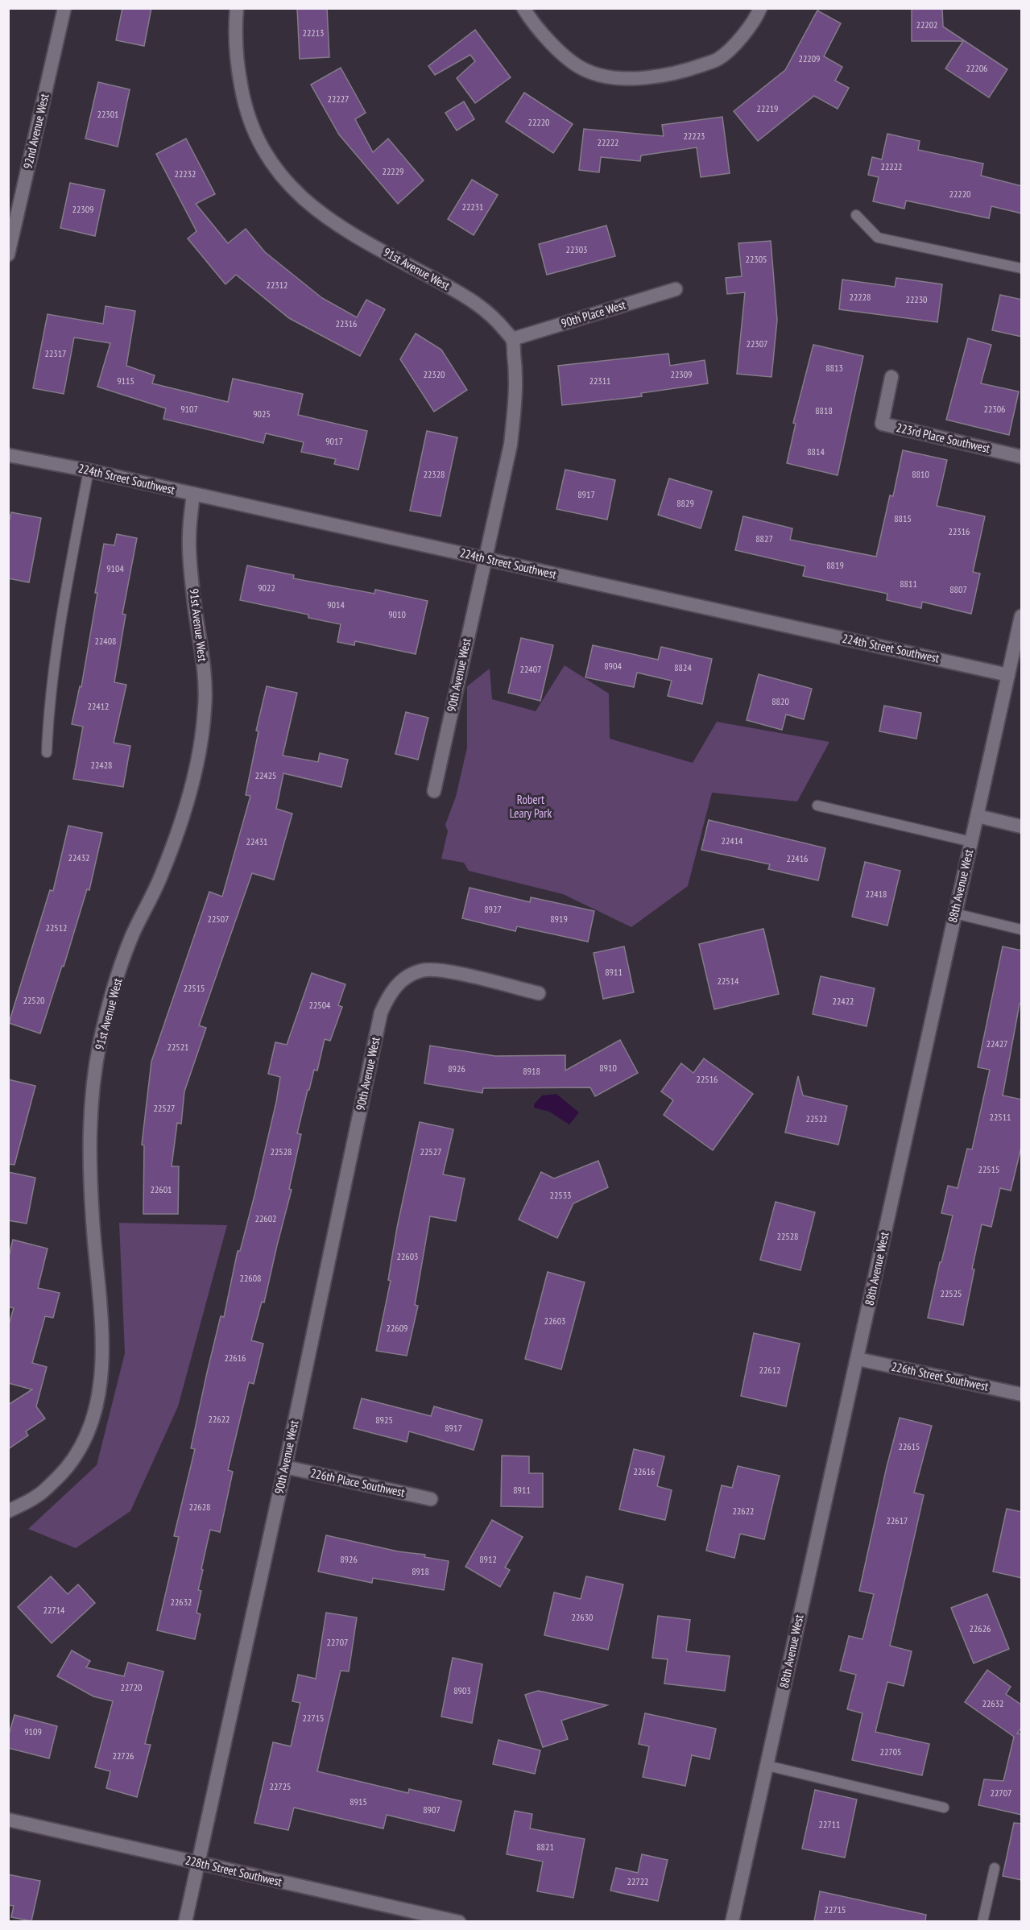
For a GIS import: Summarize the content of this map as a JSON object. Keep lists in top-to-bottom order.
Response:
{
  "streets": {
    "street": [
      "92nd Avenue West",
      "91st Avenue West",
      "90th Place West",
      "223rd Place Southwest",
      "224th Street Southwest",
      "90th Avenue West",
      "88th Avenue West",
      "226th Street Southwest",
      "226th Place Southwest",
      "228th Street Southwest"
    ]
  },
  "crossings": [
    ["91st Avenue West", "90th Place West"],
    ["91st Avenue West", "224th Street Southwest"],
    ["224th Street Southwest", "90th Avenue West"],
    ["224th Street Southwest", "88th Avenue West"],
    ["90th Avenue West", "226th Place Southwest"],
    ["90th Avenue West", "228th Street Southwest"],
    ["88th Avenue West", "226th Street Southwest"]
  ],
  "parks": ["Robert Leary Park"],
  "house_numbers": [
    "22202",
    "22213",
    "22209",
    "22206",
    "22227",
    "22219",
    "22301",
    "22220",
    "22223",
    "22222",
    "22222",
    "22229",
    "22232",
    "22220",
    "22231",
    "22309",
    "22303",
    "22305",
    "22312",
    "22228",
    "22230",
    "22316",
    "22307",
    "22317",
    "8813",
    "22320",
    "22309",
    "9115",
    "22311",
    "9107",
    "22306",
    "8818",
    "9025",
    "9017",
    "8814",
    "22328",
    "8810",
    "8917",
    "8829",
    "8815",
    "22316",
    "8827",
    "8819",
    "9104",
    "8811",
    "9022",
    "8807",
    "9014",
    "9010",
    "22408",
    "8904",
    "8824",
    "22407",
    "8820",
    "22412",
    "22428",
    "22425",
    "22414",
    "22431",
    "22432",
    "22416",
    "22418",
    "8927",
    "22507",
    "8919",
    "22512",
    "8911",
    "22514",
    "22515",
    "22520",
    "22422",
    "22504",
    "22427",
    "22521",
    "8910",
    "8926",
    "8918",
    "22516",
    "22527",
    "22511",
    "22522",
    "22528",
    "22527",
    "22515",
    "22601",
    "22533",
    "22602",
    "22528",
    "22603",
    "22608",
    "22525",
    "22603",
    "22609",
    "22616",
    "22612",
    "22622",
    "8925",
    "8917",
    "22615",
    "22616",
    "8911",
    "22628",
    "22622",
    "22617",
    "8926",
    "8912",
    "8918",
    "22632",
    "22714",
    "22630",
    "22626",
    "22707",
    "22720",
    "8903",
    "22632",
    "22715",
    "9109",
    "22705",
    "22726",
    "22725",
    "22707",
    "8915",
    "8907",
    "22711",
    "8821",
    "22722",
    "22715"
  ]
}
